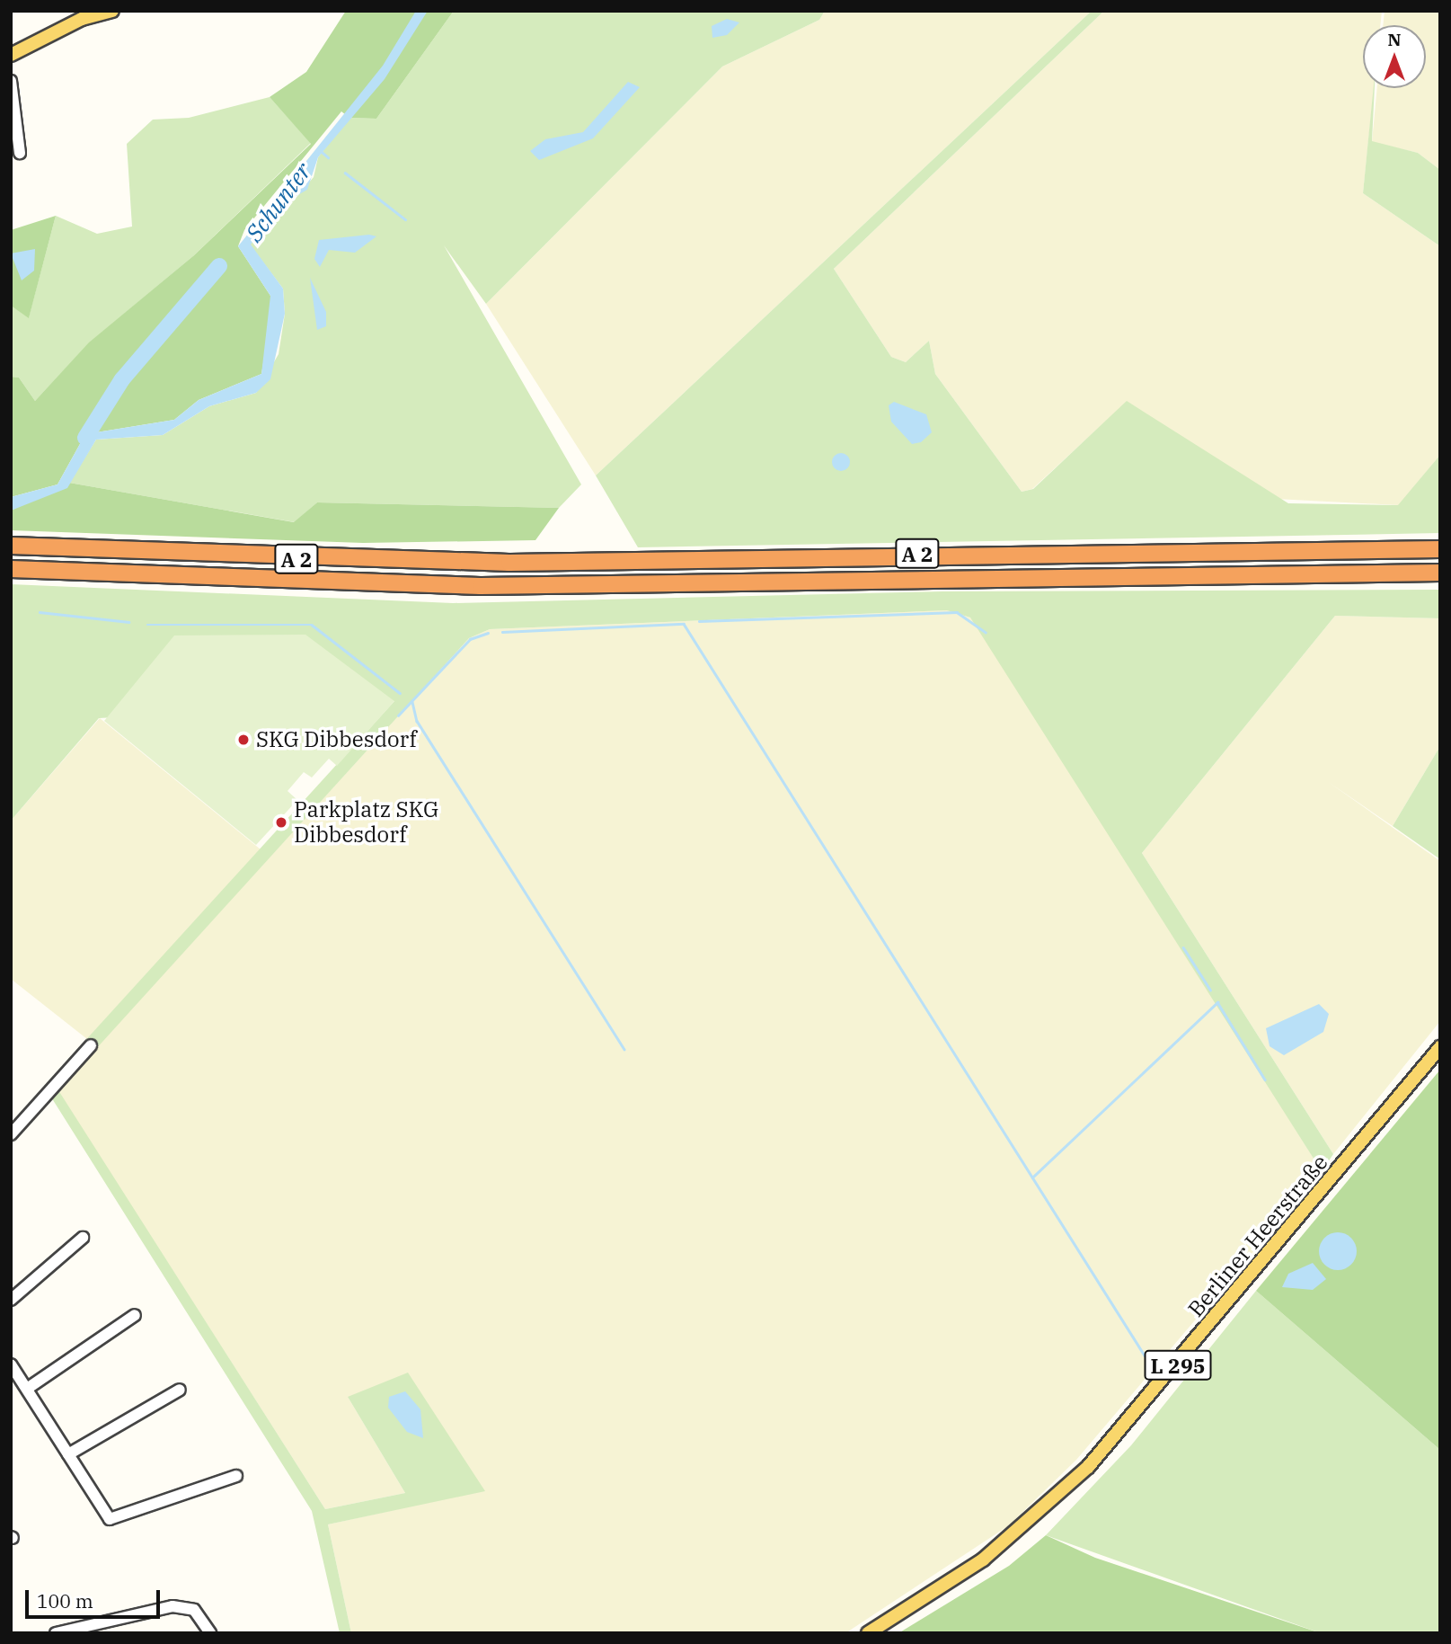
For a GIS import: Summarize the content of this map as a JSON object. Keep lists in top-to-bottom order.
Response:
{
  "streets": {
    "highway": ["A 2"],
    "main road": ["Berliner Heerstraße", "L 295"]
  },
  "water": ["Schunter"],
  "places": ["SKG Dibbesdorf", "Parkplatz SKG Dibbesdorf"],
  "scale_bar": "100 m",
  "north": "top"
}
